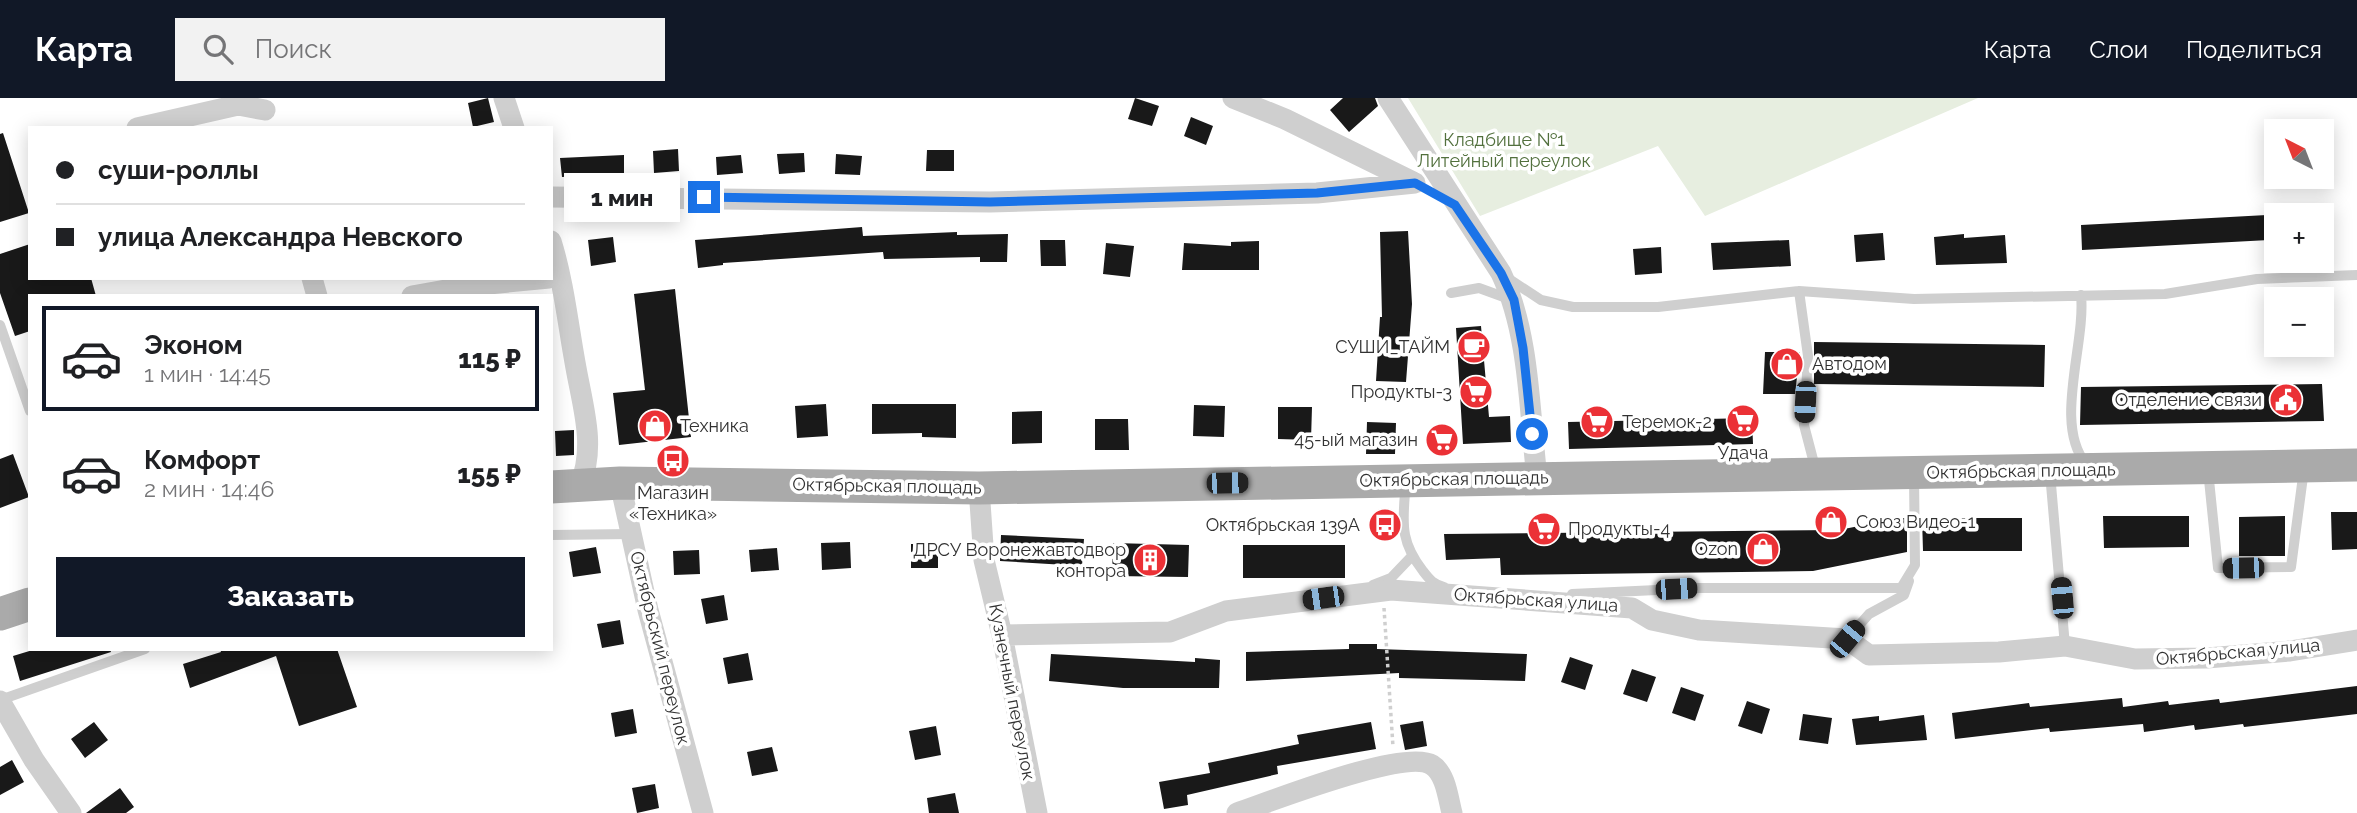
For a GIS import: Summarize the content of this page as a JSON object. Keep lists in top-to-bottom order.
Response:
{
  "streets": {
    "main road": ["Октябрьская площадь"],
    "street": ["Октябрьская улица", "Октябрьский переулок", "Кузнечный переулок"]
  },
  "crossings": [
    ["Октябрьская площадь", "Октябрьский переулок"],
    ["Октябрьская площадь", "Кузнечный переулок"],
    ["Октябрьская улица", "Кузнечный переулок"]
  ],
  "parks": ["Кладбище №1 Литейный переулок"],
  "places": {
    "cafe": ["СУШИ_ТАЙМ"],
    "shop": [
      "Автодом",
      "Техника",
      "Союз Видео-1",
      "Ozon"
    ],
    "supermarket": [
      "Продукты-3",
      "Удача",
      "Теремок-2",
      "45-ый магазин",
      "Продукты-4"
    ],
    "public building": ["Отделение связи"],
    "bus stop": ["Магазин «Техника»", "Октябрьская 139А"],
    "building": ["ДРСУ Воронежавтодвор контора"]
  },
  "north": "top left",
  "page": {
    "header": "Карта",
    "search": "Поиск",
    "nav": ["Карта", "Слои", "Поделиться"],
    "map_buttons": ["+", "−"],
    "banner": ["суши-роллы", "улица Александра Невского"],
    "bubble": "1 мин",
    "list": [
      {
        "name": "Эконом",
        "note": "1 мин · 14:45",
        "value": "115 ₽"
      },
      {
        "name": "Комфорт",
        "note": "2 мин · 14:46",
        "value": "155 ₽"
      }
    ],
    "buttons": "Заказать"
  }
}
